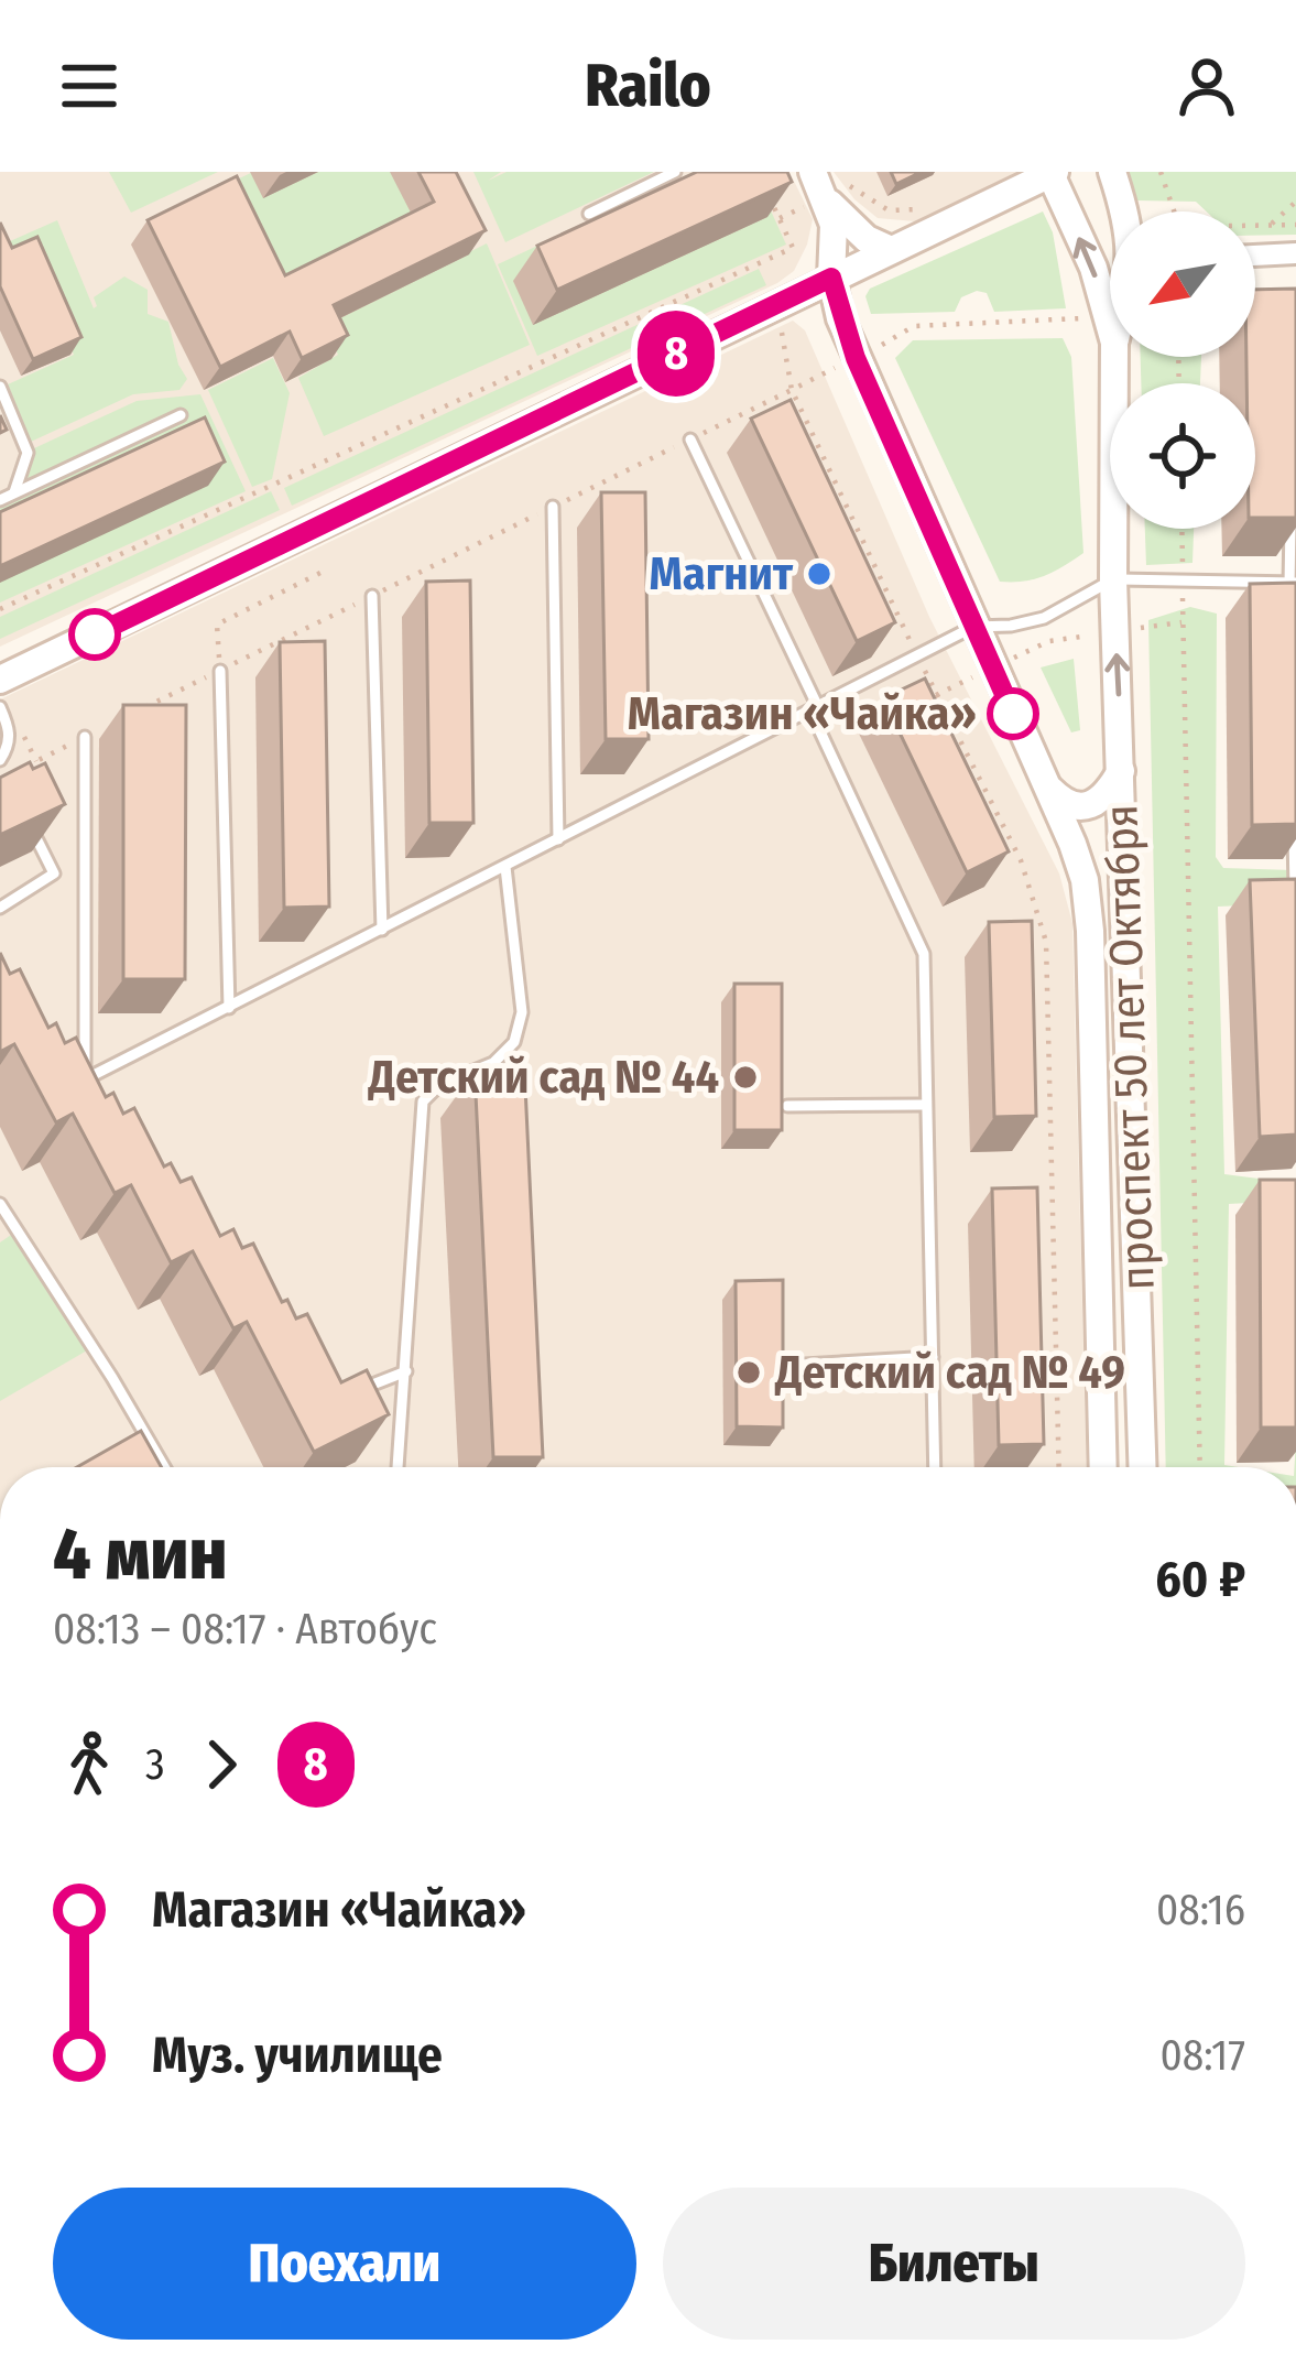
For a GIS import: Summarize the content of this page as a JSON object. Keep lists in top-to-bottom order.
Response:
{
  "streets": {
    "main road": ["проспект 50 лет Октября"]
  },
  "places": [
    "Магнит",
    "Магазин «Чайка»",
    "Детский сад № 44",
    "Детский сад № 49"
  ],
  "lines": ["bus line 8"],
  "north": "bottom left",
  "page": {
    "header": "Railo",
    "on_map": "8",
    "heading": ["4 мин", "08:13 – 08:17 · Автобус", "60 ₽"],
    "legs": ["3", "8"],
    "list": [
      {
        "name": "Магазин «Чайка»",
        "value": "08:16"
      },
      {
        "name": "Муз. училище",
        "value": "08:17"
      }
    ],
    "buttons": ["Поехали", "Билеты"]
  }
}
